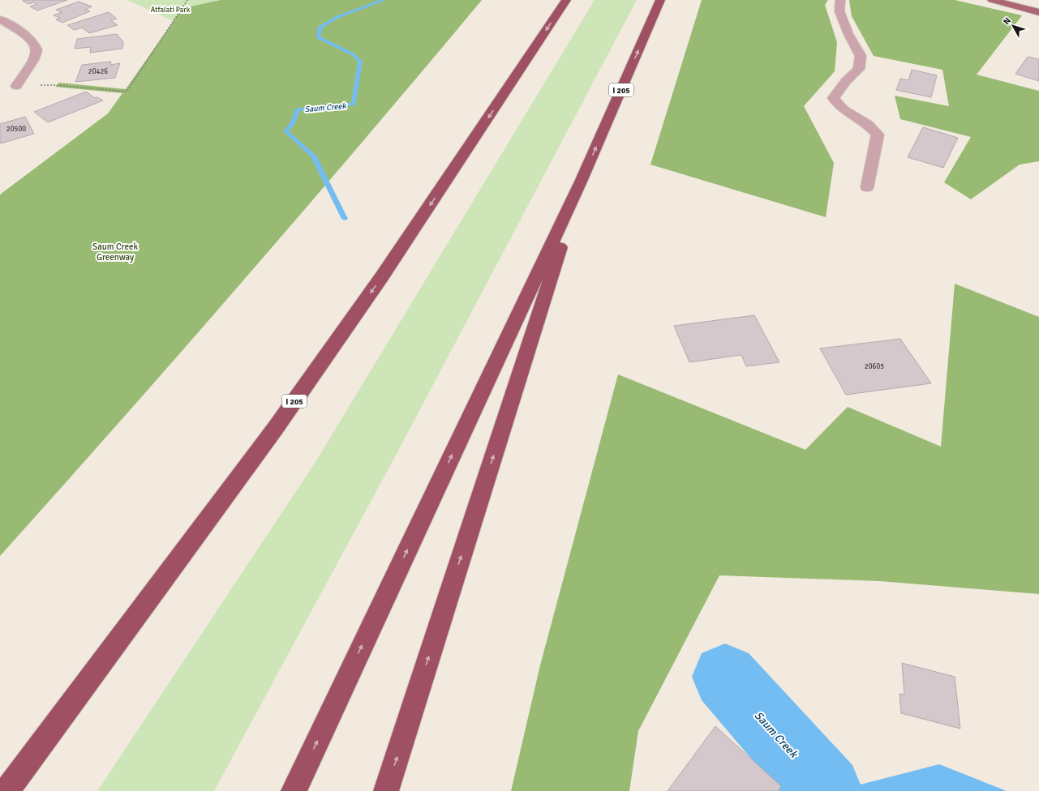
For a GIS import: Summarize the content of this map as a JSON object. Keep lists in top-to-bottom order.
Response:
{
  "streets": {
    "highway": ["I 205"]
  },
  "water": ["Saum Creek"],
  "parks": ["Atfalati Park", "Saum Creek Greenway"],
  "house_numbers": ["20426", "20500", "20605"],
  "north": "top left"
}
